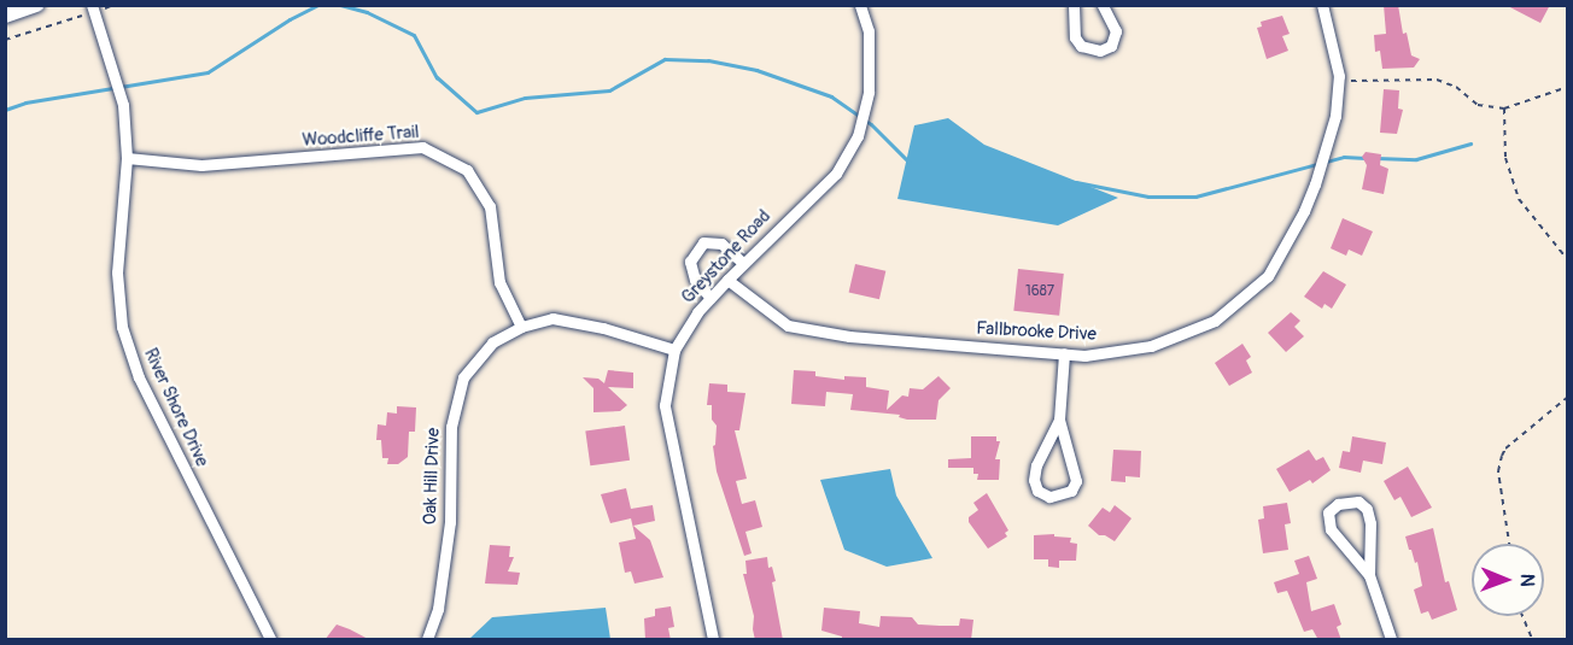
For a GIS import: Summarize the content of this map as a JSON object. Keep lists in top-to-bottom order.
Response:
{
  "streets": {
    "street": [
      "Woodcliffe Trail",
      "Greystone Road",
      "Fallbrooke Drive",
      "River Shore Drive",
      "Oak Hill Drive"
    ]
  },
  "crossings": [
    ["Woodcliffe Trail", "River Shore Drive"],
    ["Woodcliffe Trail", "Oak Hill Drive"],
    ["Greystone Road", "Fallbrooke Drive"],
    ["Greystone Road", "Oak Hill Drive"]
  ],
  "house_numbers": ["1687"],
  "north": "right"
}
